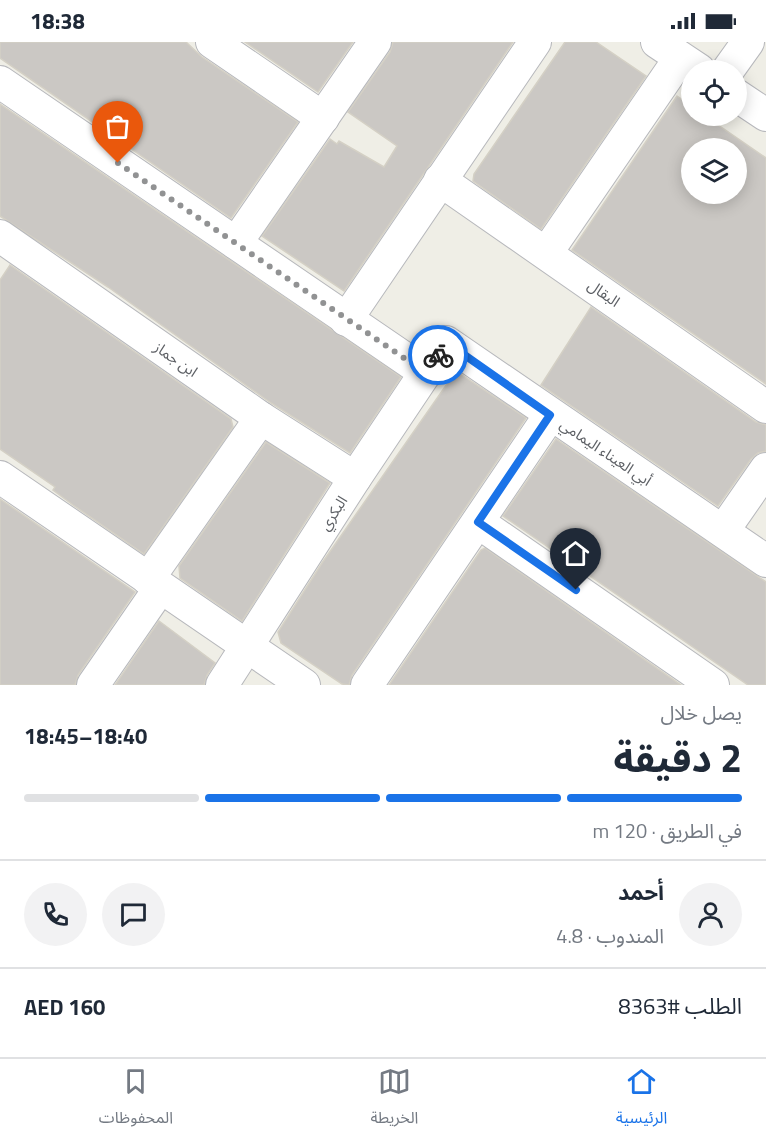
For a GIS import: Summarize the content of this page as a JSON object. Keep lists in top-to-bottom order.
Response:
{
  "streets": {
    "street": [
      "البقال",
      "ابن جماز",
      "أبي العيناء اليمامي",
      "البكري"
    ]
  },
  "crossings": [
    ["ابن جماز", "البكري"],
    ["أبي العيناء اليمامي", "البكري"]
  ],
  "page": {
    "status": "18:38",
    "heading": ["2 دقيقة", "يصل خلال", "18:40–18:45"],
    "panel": [
      "أحمد",
      "المندوب · 4.8",
      "الطلب #8363",
      "AED 160"
    ],
    "bar": "في الطريق · 120 m",
    "tabs": ["الرئيسية", "الخريطة", "المحفوظات"]
  }
}
